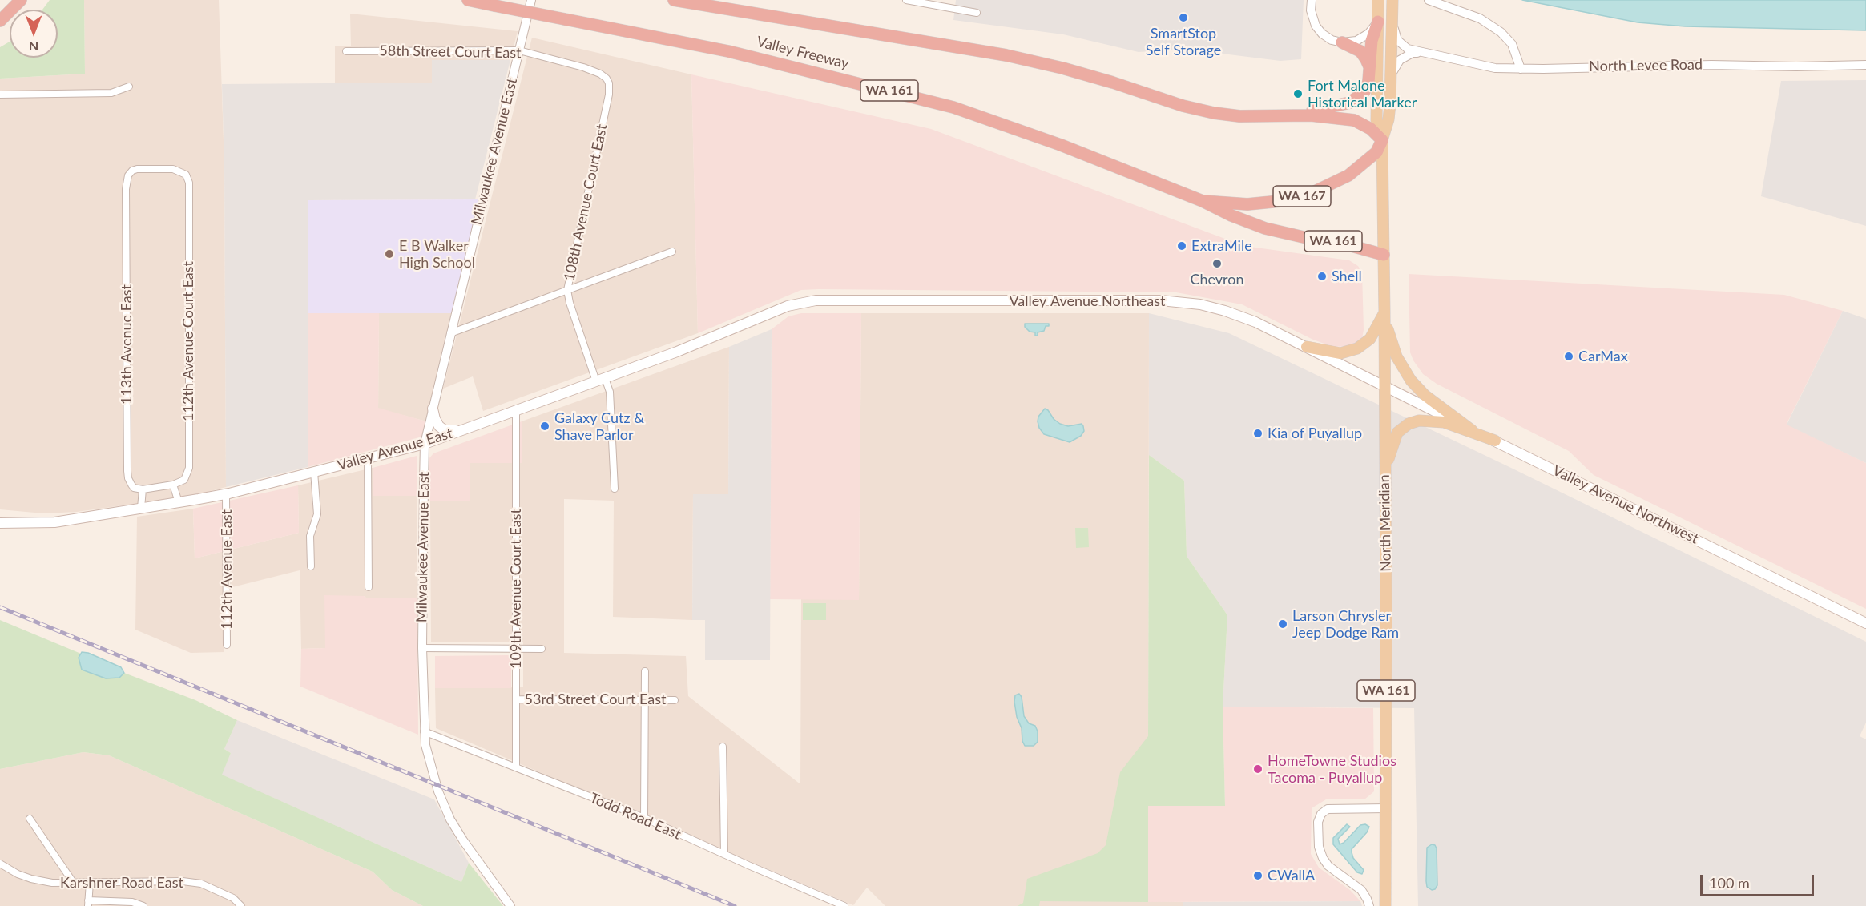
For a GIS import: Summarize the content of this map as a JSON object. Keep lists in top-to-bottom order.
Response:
{
  "streets": {
    "highway": ["Valley Freeway", "WA 161", "WA 167"],
    "main road": [
      "Valley Avenue Northeast",
      "Valley Avenue East",
      "Valley Avenue Northwest",
      "North Meridian"
    ],
    "street": [
      "58th Street Court East",
      "North Levee Road",
      "Milwaukee Avenue East",
      "108th Avenue Court East",
      "112th Avenue Court East",
      "113th Avenue East",
      "112th Avenue East",
      "109th Avenue Court East",
      "53rd Street Court East",
      "Todd Road East",
      "Karshner Road East"
    ]
  },
  "crossings": [
    ["58th Street Court East", "Milwaukee Avenue East"],
    ["58th Street Court East", "108th Avenue Court East"],
    ["Valley Freeway", "WA 161"],
    ["Valley Freeway", "WA 167"],
    ["North Levee Road", "North Meridian"],
    ["WA 161", "WA 167"],
    ["WA 161", "North Meridian"],
    ["Milwaukee Avenue East", "Valley Avenue East"],
    ["Milwaukee Avenue East", "Todd Road East"],
    ["WA 167", "North Meridian"],
    ["108th Avenue Court East", "Valley Avenue East"],
    ["Valley Avenue Northeast", "Valley Avenue East"],
    ["Valley Avenue Northeast", "Valley Avenue Northwest"],
    ["Valley Avenue Northeast", "North Meridian"],
    ["112th Avenue Court East", "113th Avenue East"],
    ["Valley Avenue East", "112th Avenue East"],
    ["Valley Avenue East", "109th Avenue Court East"],
    ["Valley Avenue Northwest", "North Meridian"],
    ["109th Avenue Court East", "53rd Street Court East"],
    ["109th Avenue Court East", "Todd Road East"]
  ],
  "places": [
    "SmartStop Self Storage",
    "Fort Malone Historical Marker",
    "ExtraMile",
    "E B Walker High School",
    "Chevron",
    "Shell",
    "CarMax",
    "Galaxy Cutz & Shave Parlor",
    "Kia of Puyallup",
    "Larson Chrysler Jeep Dodge Ram",
    "HomeTowne Studios Tacoma - Puyallup",
    "CWallA"
  ],
  "scale_bar": "100 m",
  "north": "bottom"
}
